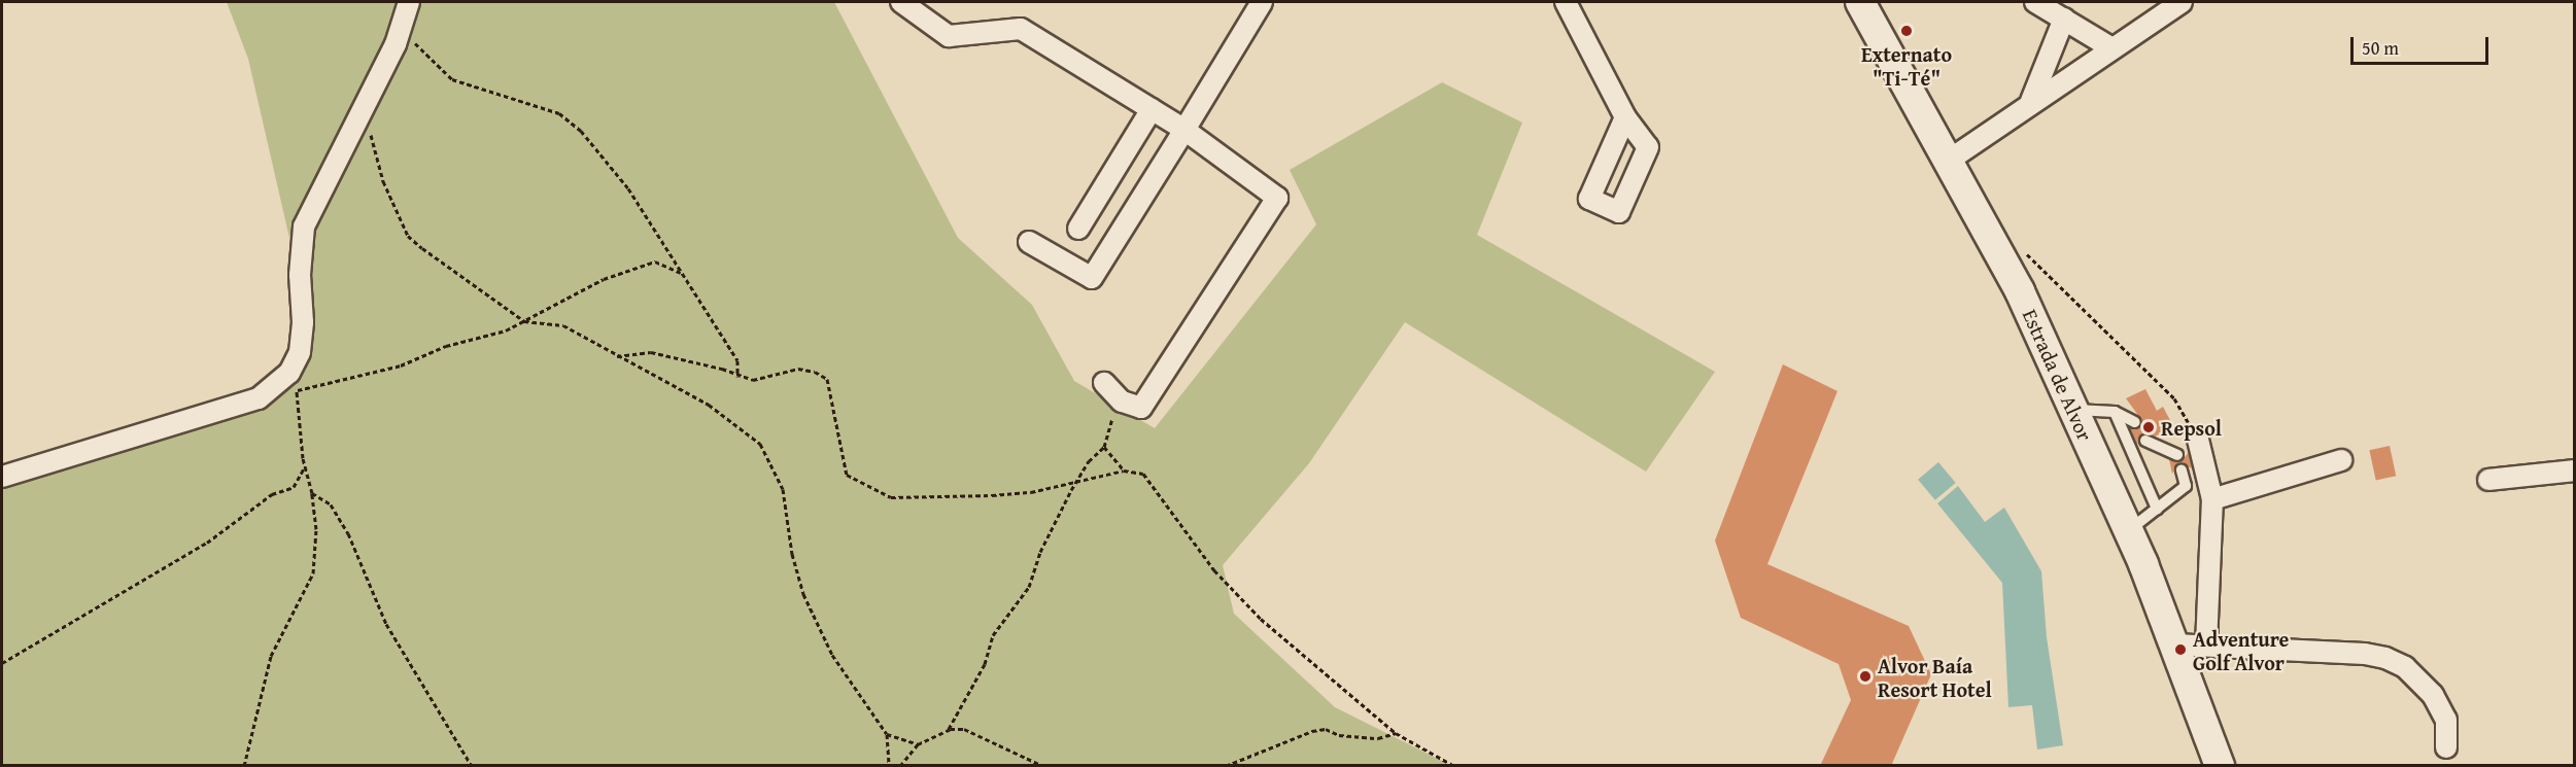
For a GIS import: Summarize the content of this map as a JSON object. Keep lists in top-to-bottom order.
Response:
{
  "streets": {
    "street": ["Estrada de Alvor"]
  },
  "places": [
    "Externato \"Ti-Té\"",
    "Repsol",
    "Adventure Golf Alvor",
    "Alvor Baía Resort Hotel"
  ],
  "scale_bar": "50 m"
}
